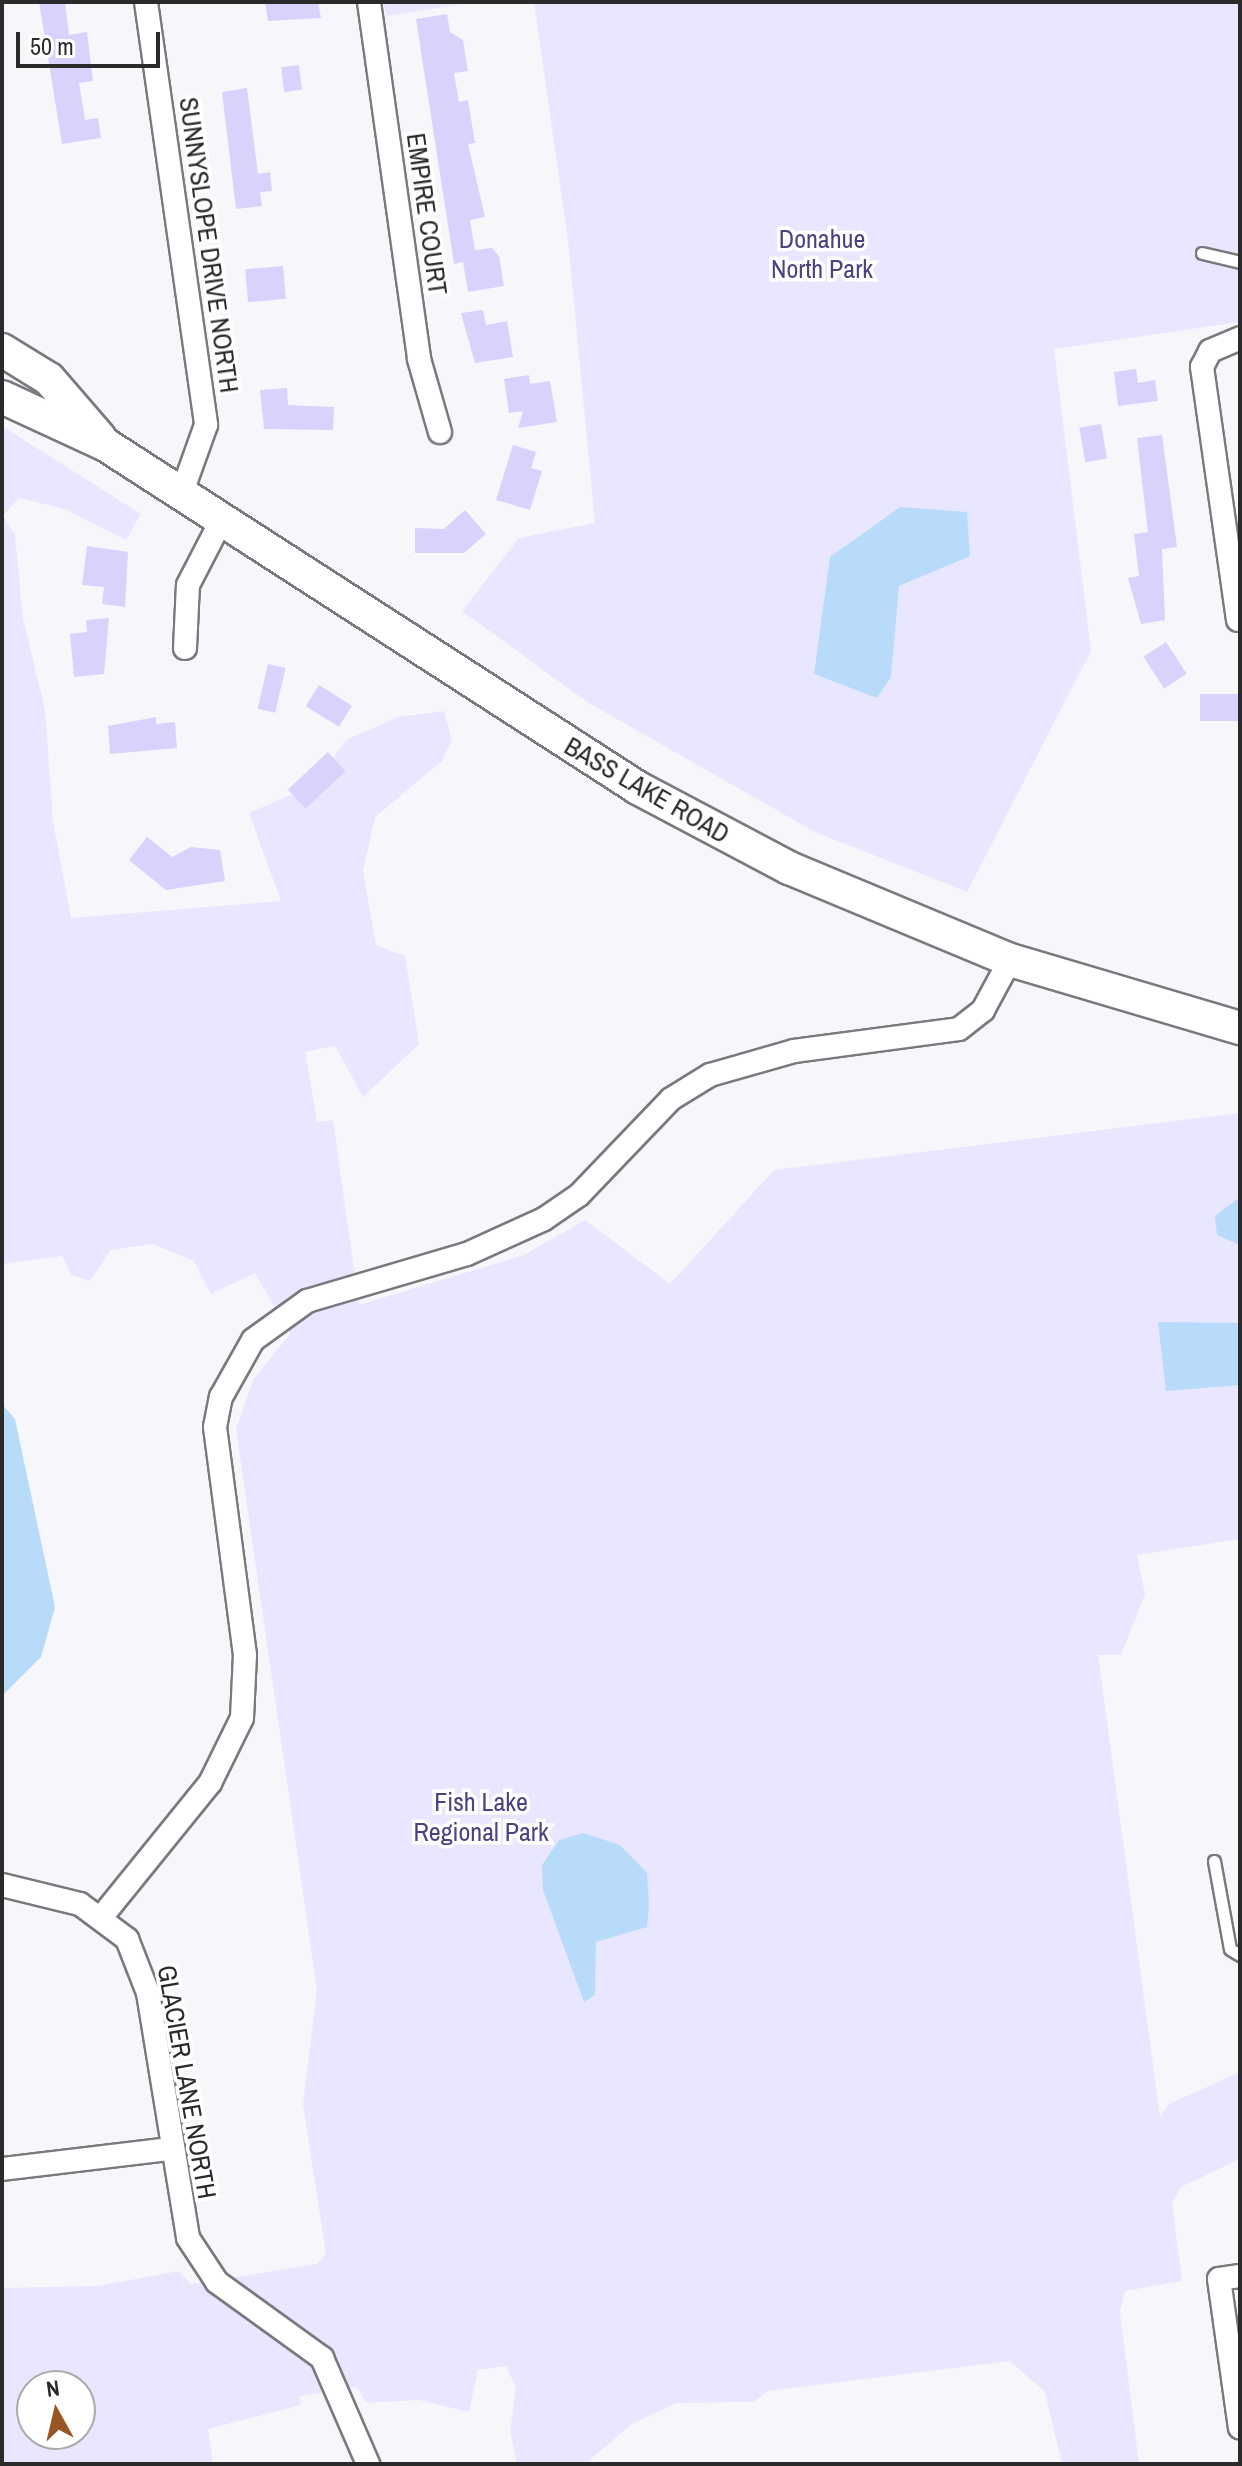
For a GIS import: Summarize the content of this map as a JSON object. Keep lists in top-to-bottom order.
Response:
{
  "streets": {
    "main road": ["BASS LAKE ROAD"],
    "street": ["EMPIRE COURT", "SUNNYSLOPE DRIVE NORTH", "GLACIER LANE NORTH"]
  },
  "crossings": [
    ["SUNNYSLOPE DRIVE NORTH", "BASS LAKE ROAD"]
  ],
  "parks": ["Donahue North Park", "Fish Lake Regional Park"],
  "scale_bar": "50 m",
  "north": "top"
}
